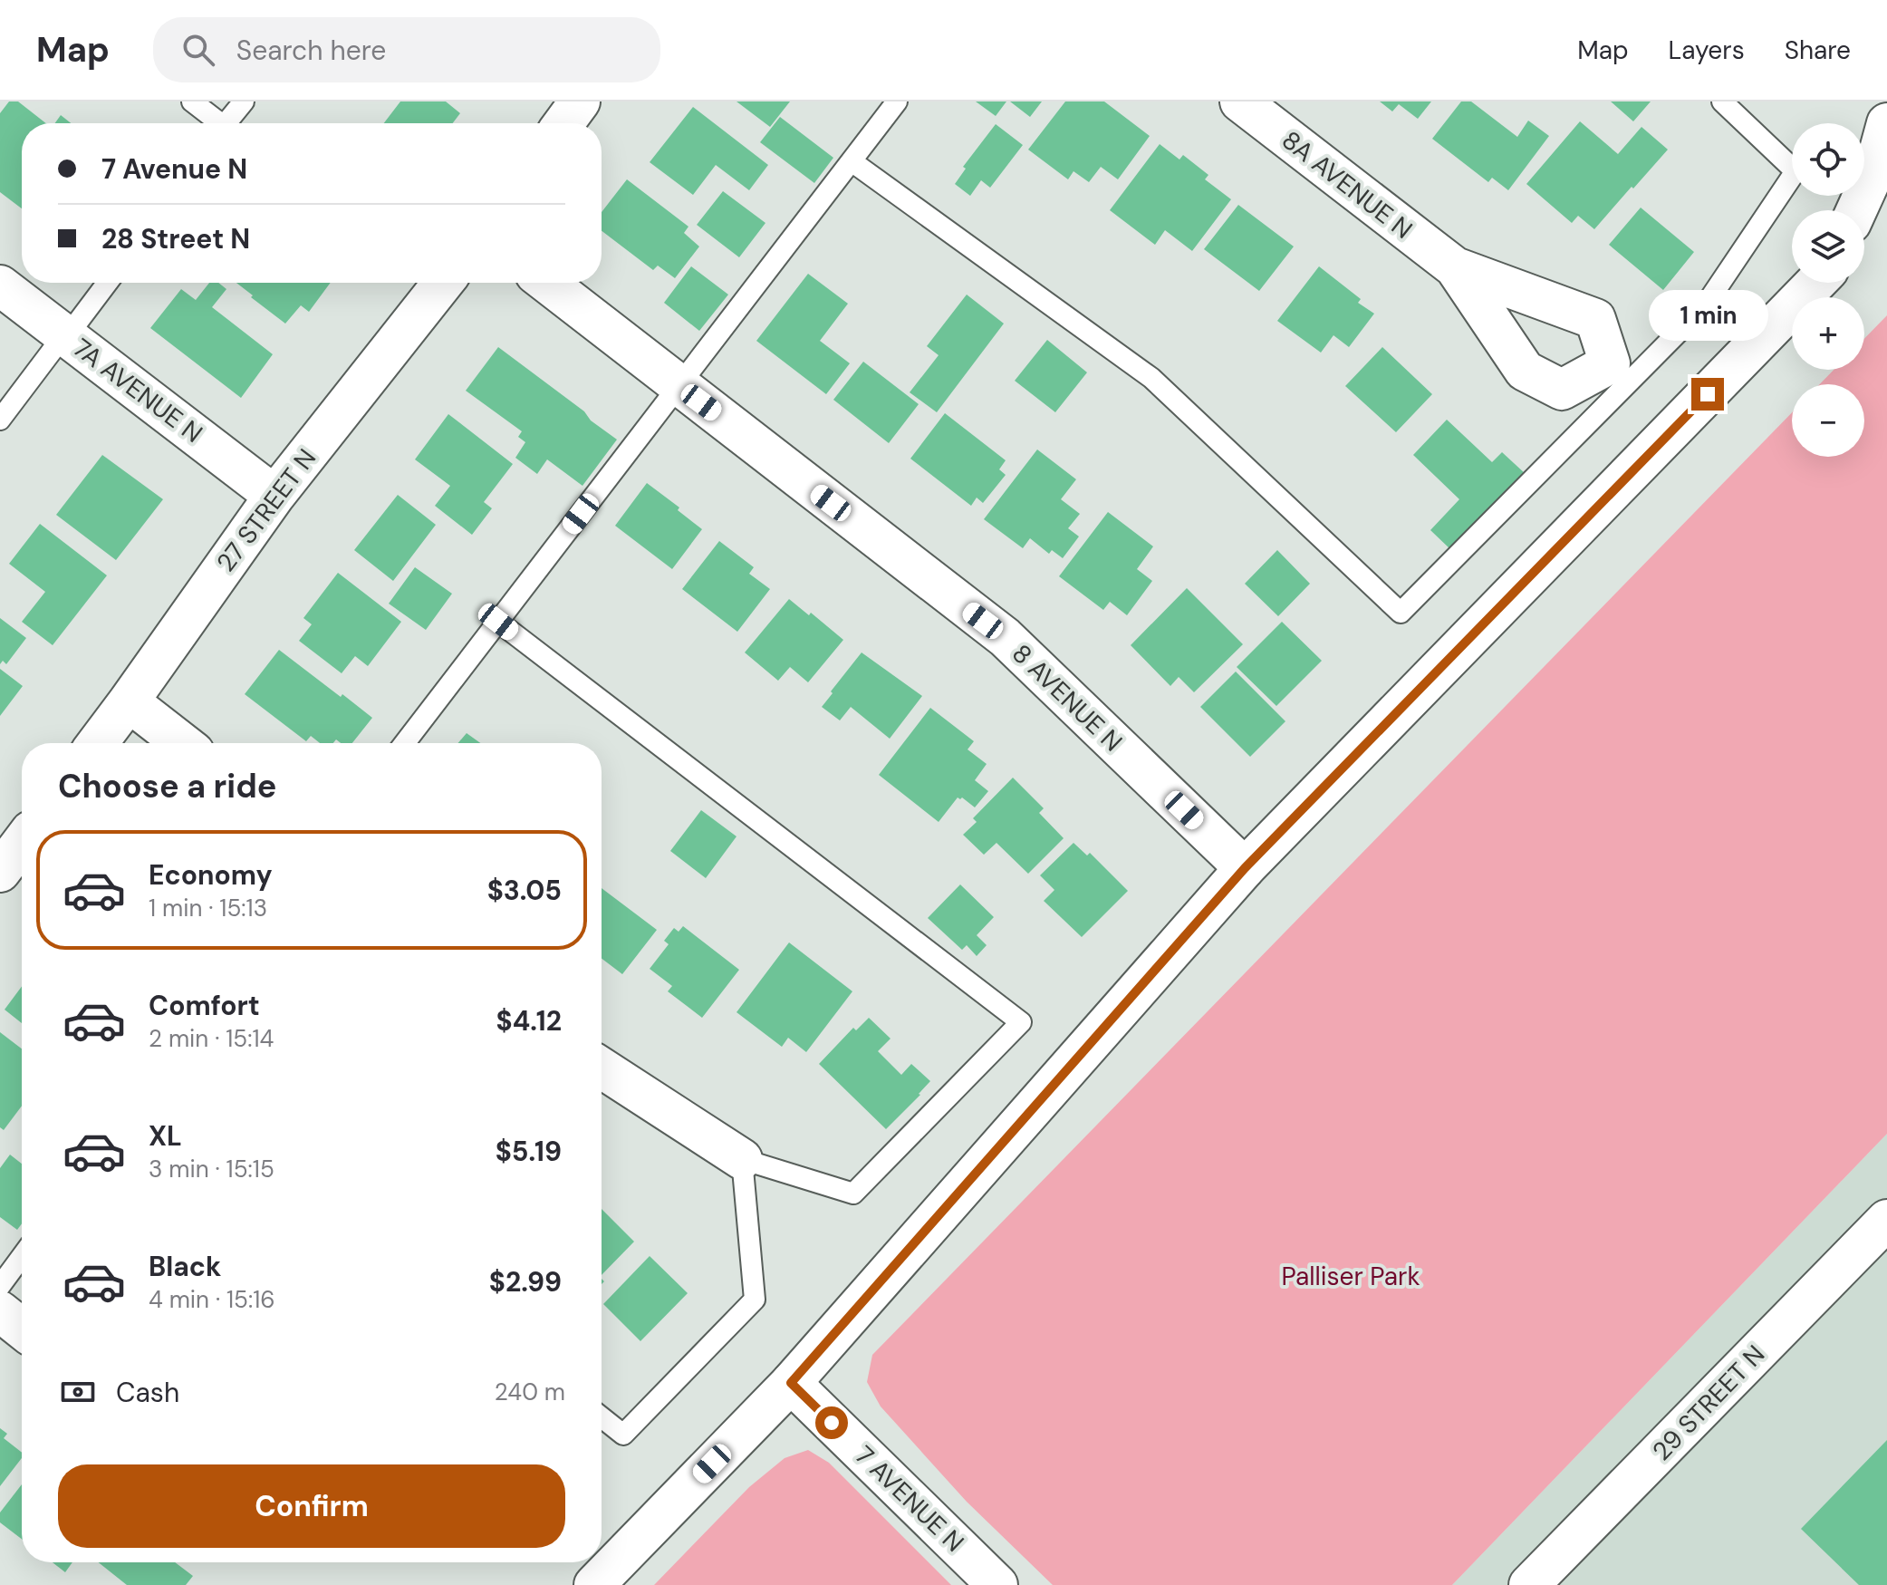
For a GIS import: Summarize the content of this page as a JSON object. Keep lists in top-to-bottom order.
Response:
{
  "streets": {
    "street": [
      "8A AVENUE N",
      "7A AVENUE N",
      "27 STREET N",
      "8 AVENUE N",
      "29 STREET N",
      "7 AVENUE N"
    ]
  },
  "crossings": [
    ["7A AVENUE N", "27 STREET N"]
  ],
  "parks": ["Palliser Park"],
  "page": {
    "header": "Map",
    "search": "Search here",
    "nav": ["Map", "Layers", "Share"],
    "map_buttons": ["+", "−"],
    "banner": ["7 Avenue N", "28 Street N"],
    "bubble": "1 min",
    "heading": "Choose a ride",
    "list": [
      {
        "name": "Economy",
        "note": "1 min · 15:13",
        "value": "$3.05"
      },
      {
        "name": "Comfort",
        "note": "2 min · 15:14",
        "value": "$4.12"
      },
      {
        "name": "XL",
        "note": "3 min · 15:15",
        "value": "$5.19"
      },
      {
        "name": "Black",
        "note": "4 min · 15:16",
        "value": "$2.99"
      }
    ],
    "pay": ["Cash", "240 m"],
    "buttons": "Confirm"
  }
}
